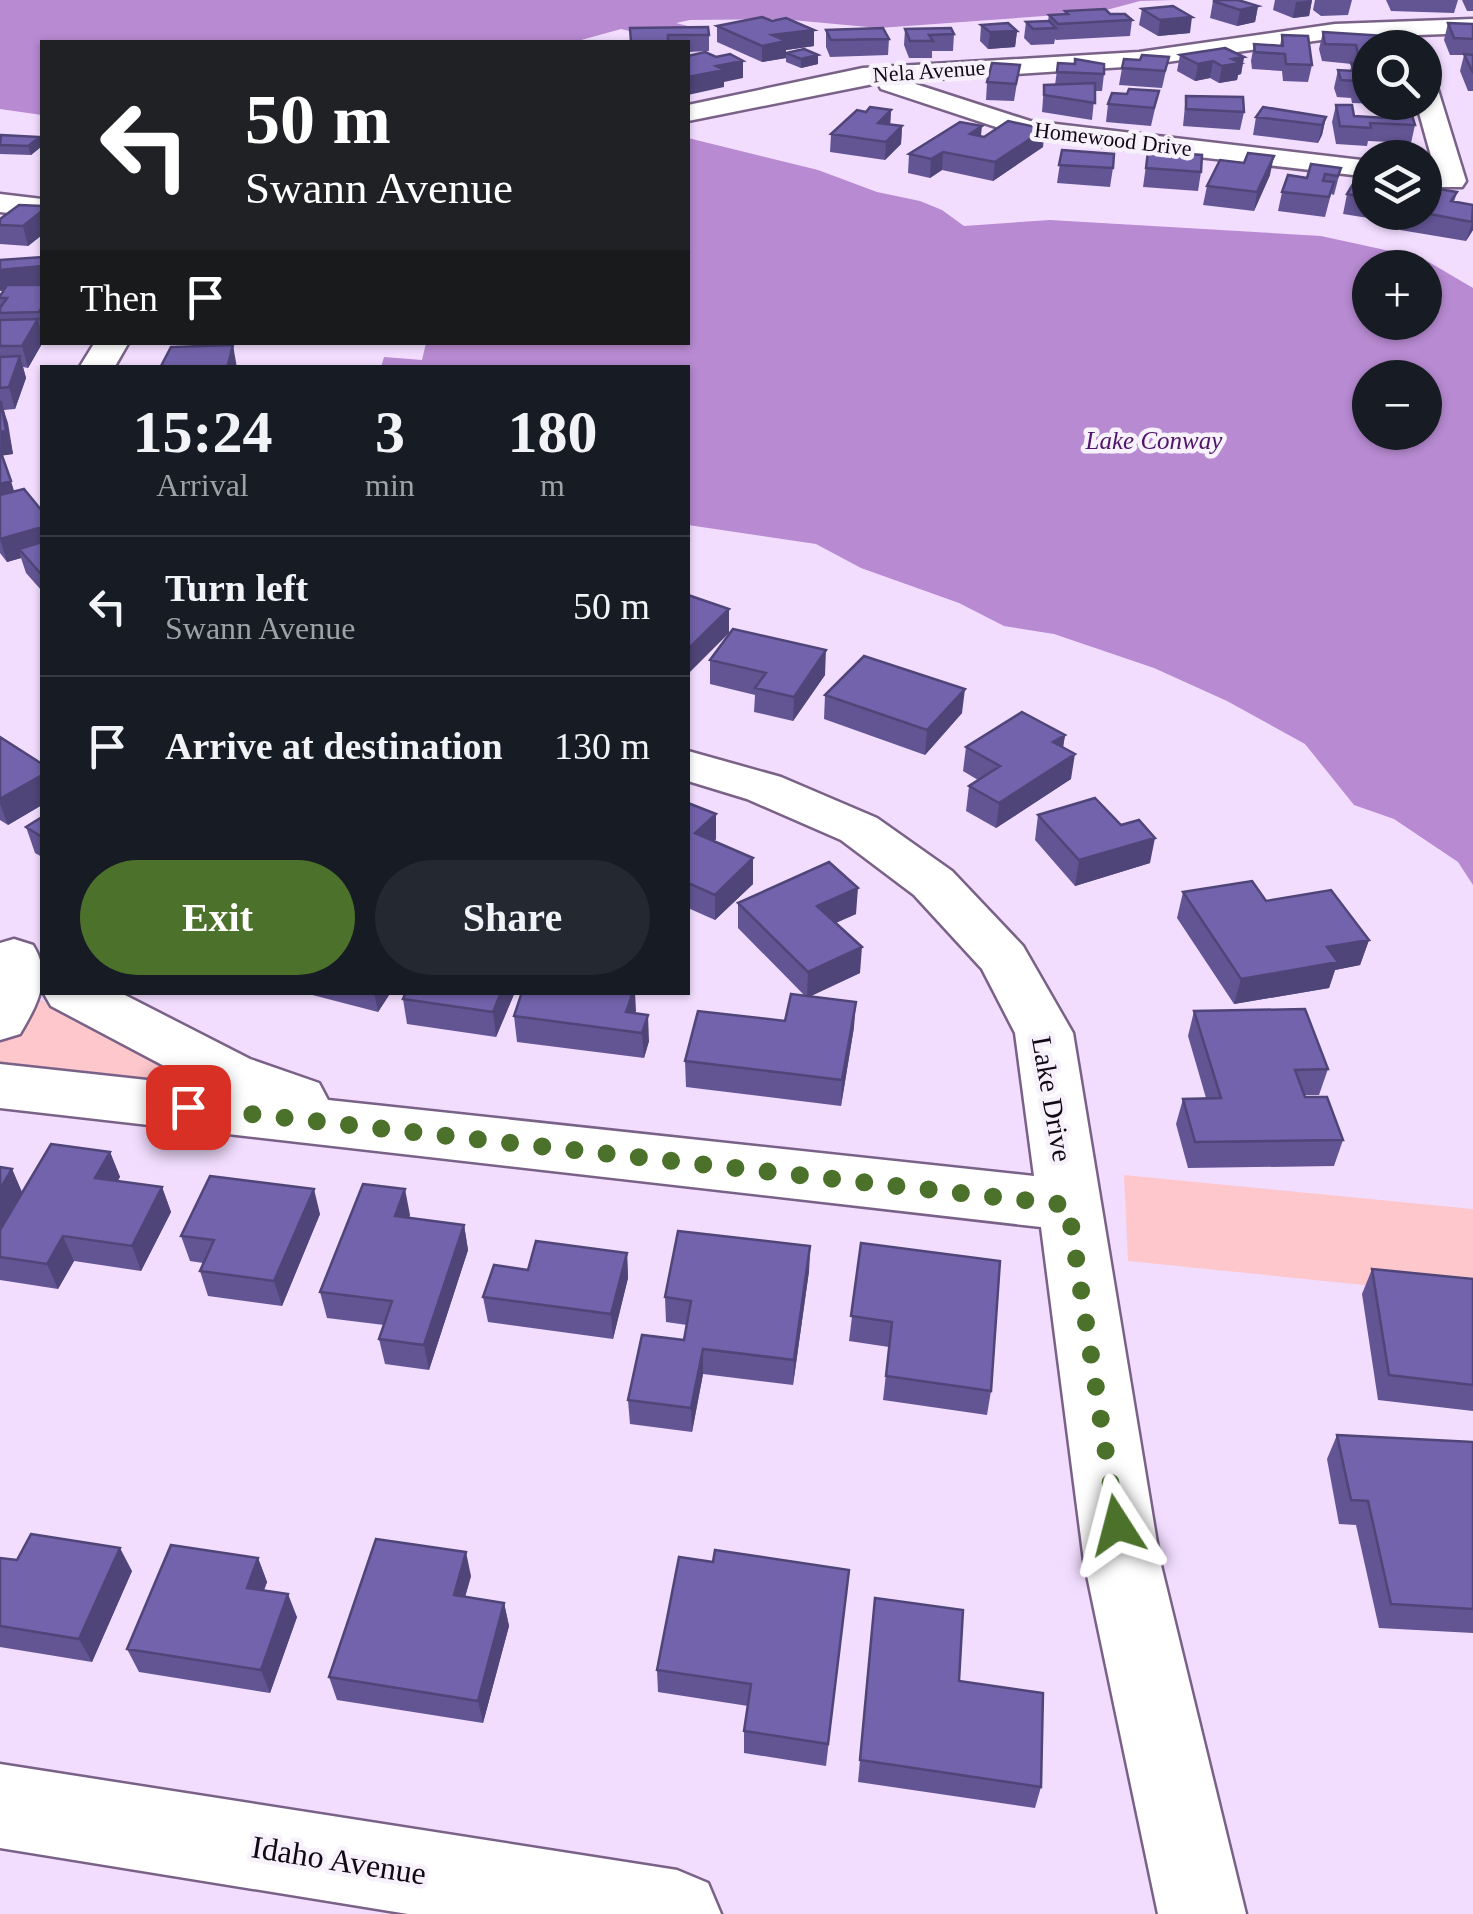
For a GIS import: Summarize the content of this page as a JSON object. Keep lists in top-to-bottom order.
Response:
{
  "streets": {
    "street": [
      "Nela Avenue",
      "Homewood Drive",
      "Lake Drive",
      "Idaho Avenue"
    ]
  },
  "crossings": [
    ["Nela Avenue", "Homewood Drive"]
  ],
  "water": ["Lake Conway"],
  "page": {
    "map_buttons": ["+", "−"],
    "turn": ["50 m", "Swann Avenue"],
    "then": "Then",
    "eta": [
      "15:24",
      "Arrival",
      "3",
      "min",
      "180",
      "m"
    ],
    "list": [
      {
        "name": "Turn left",
        "note": "Swann Avenue",
        "value": "50 m"
      },
      {
        "name": "Arrive at destination",
        "value": "130 m"
      }
    ],
    "buttons": ["Exit", "Share"]
  }
}
